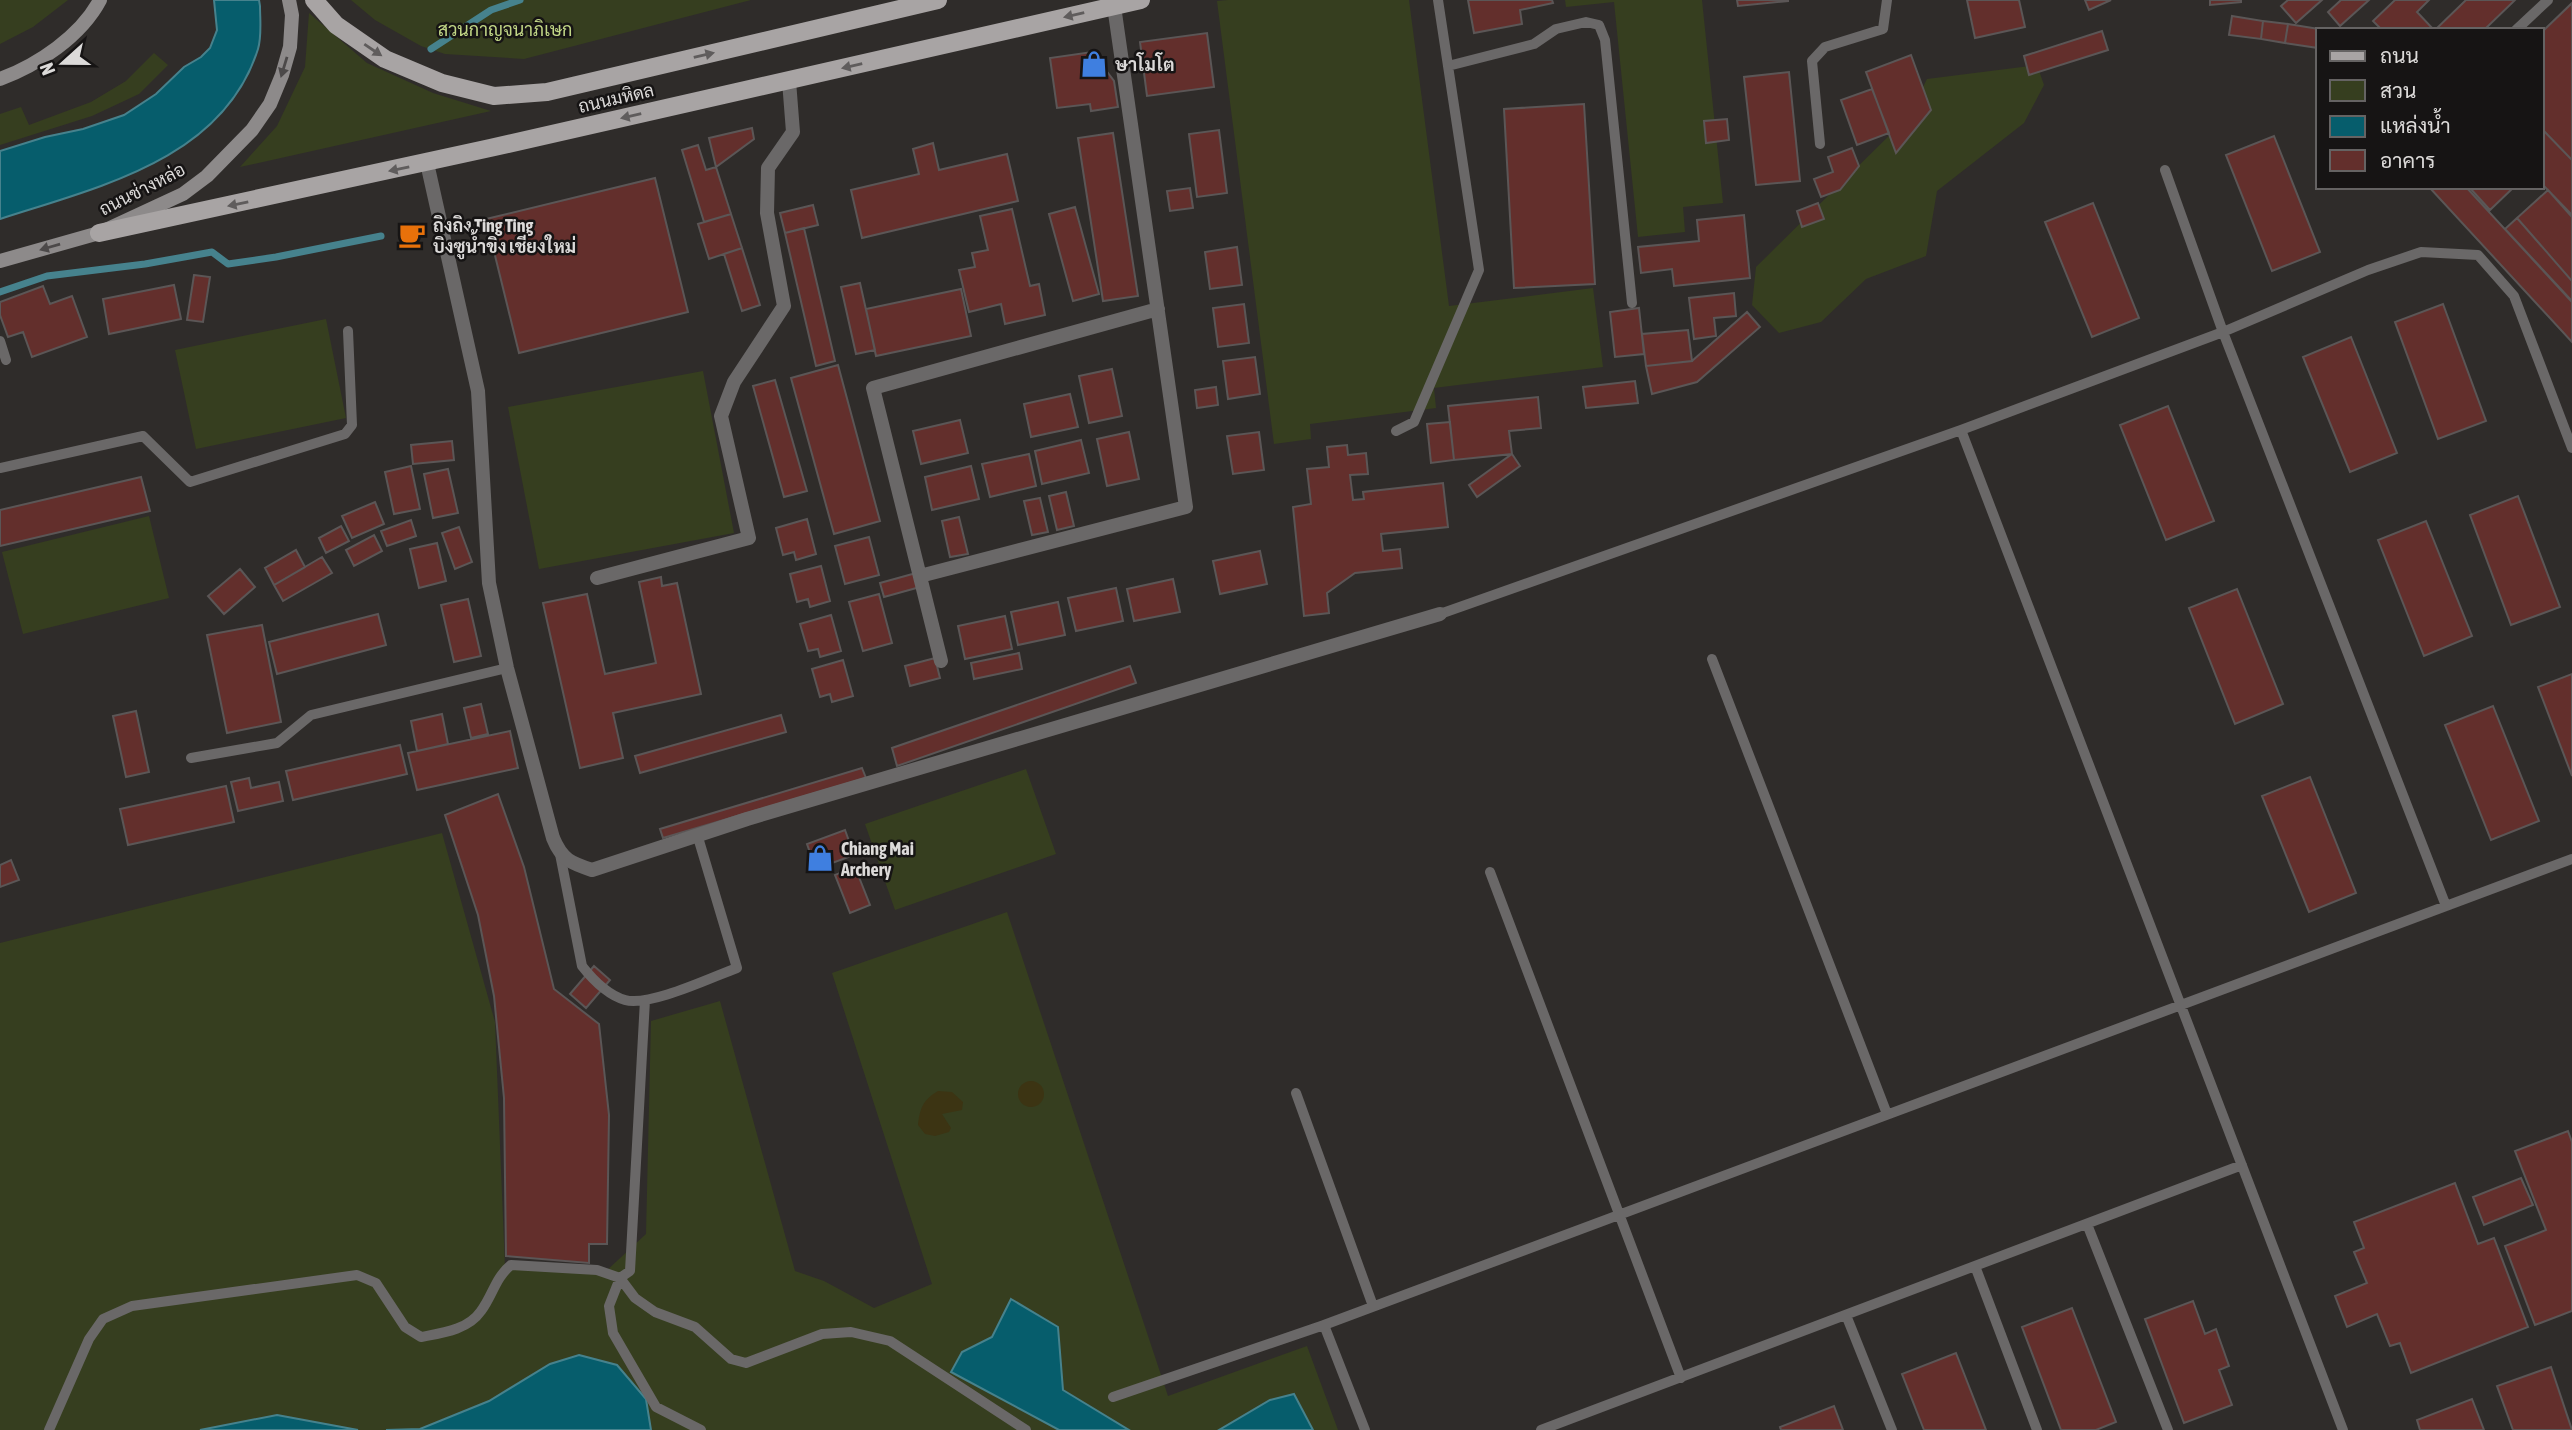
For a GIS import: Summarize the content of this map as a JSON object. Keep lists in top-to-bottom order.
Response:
{
  "streets": {
    "main road": ["ถนนมหิดล", "ถนนช่างหล่อ"]
  },
  "crossings": [
    ["ถนนมหิดล", "ถนนช่างหล่อ"]
  ],
  "one_way": ["ถนนช่างหล่อ"],
  "parks": ["สวนกาญจนาภิเษก"],
  "places": {
    "shop": ["ษาโมโต", "Chiang Mai Archery"],
    "cafe": ["ถิงถิง Ting Ting บิงซูน้ำขิง เชียงใหม่"]
  },
  "legend": [
    "ถนน",
    "สวน",
    "แหล่งน้ำ",
    "อาคาร"
  ],
  "north": "left"
}
